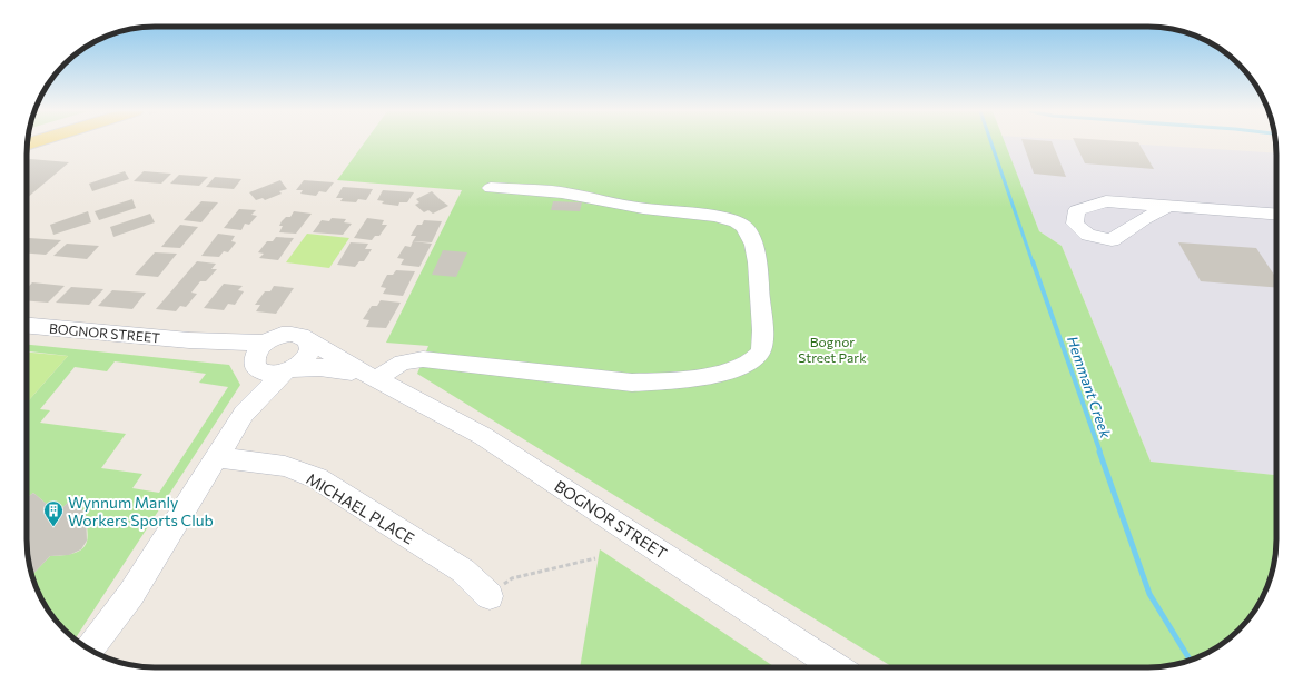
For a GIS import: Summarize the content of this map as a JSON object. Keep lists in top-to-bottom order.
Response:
{
  "streets": {
    "street": ["BOGNOR STREET", "MICHAEL PLACE"]
  },
  "water": ["Hemmant Creek"],
  "parks": ["Bognor Street Park"],
  "places": {
    "building": ["Wynnum Manly Workers Sports Club"]
  }
}
